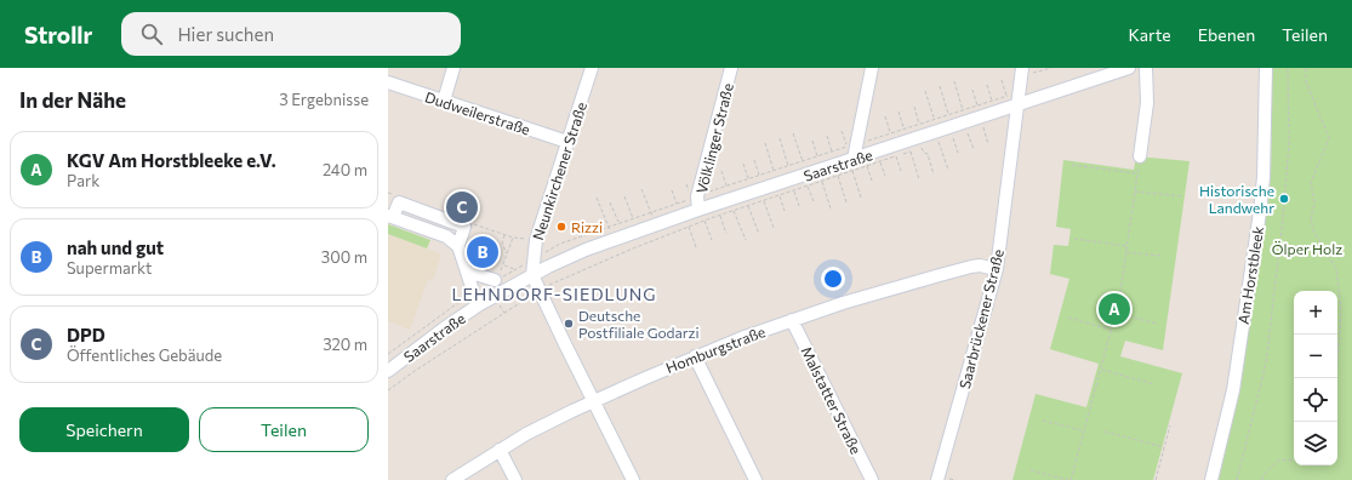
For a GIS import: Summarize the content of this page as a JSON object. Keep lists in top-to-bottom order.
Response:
{
  "streets": {
    "street": [
      "Dudweilerstraße",
      "Völklinger Straße",
      "Saarstraße",
      "Neunkirchener Straße",
      "Am Horstbleek",
      "Saarbrückener Straße",
      "Homburgstraße",
      "Malstatter Straße"
    ]
  },
  "crossings": [
    ["Dudweilerstraße", "Neunkirchener Straße"],
    ["Völklinger Straße", "Saarstraße"],
    ["Saarstraße", "Neunkirchener Straße"],
    ["Saarstraße", "Saarbrückener Straße"],
    ["Saarbrückener Straße", "Homburgstraße"],
    ["Homburgstraße", "Malstatter Straße"]
  ],
  "districts": ["LEHNDORF-SIEDLUNG"],
  "parks": ["Ölper Holz"],
  "places": ["Historische Landwehr", "Rizzi", "Deutsche Postfiliale Godarzi"],
  "page": {
    "header": "Strollr",
    "search": "Hier suchen",
    "nav": ["Karte", "Ebenen", "Teilen"],
    "heading": ["In der Nähe", "3 Ergebnisse"],
    "list": [
      {
        "mark": "A",
        "name": "KGV Am Horstbleeke e.V.",
        "note": "Park",
        "value": "240 m"
      },
      {
        "mark": "B",
        "name": "nah und gut",
        "note": "Supermarkt",
        "value": "300 m"
      },
      {
        "mark": "C",
        "name": "DPD",
        "note": "Öffentliches Gebäude",
        "value": "320 m"
      }
    ],
    "pins": ["C", "B", "A"],
    "map_buttons": ["+", "−"],
    "buttons": ["Speichern", "Teilen"]
  }
}
